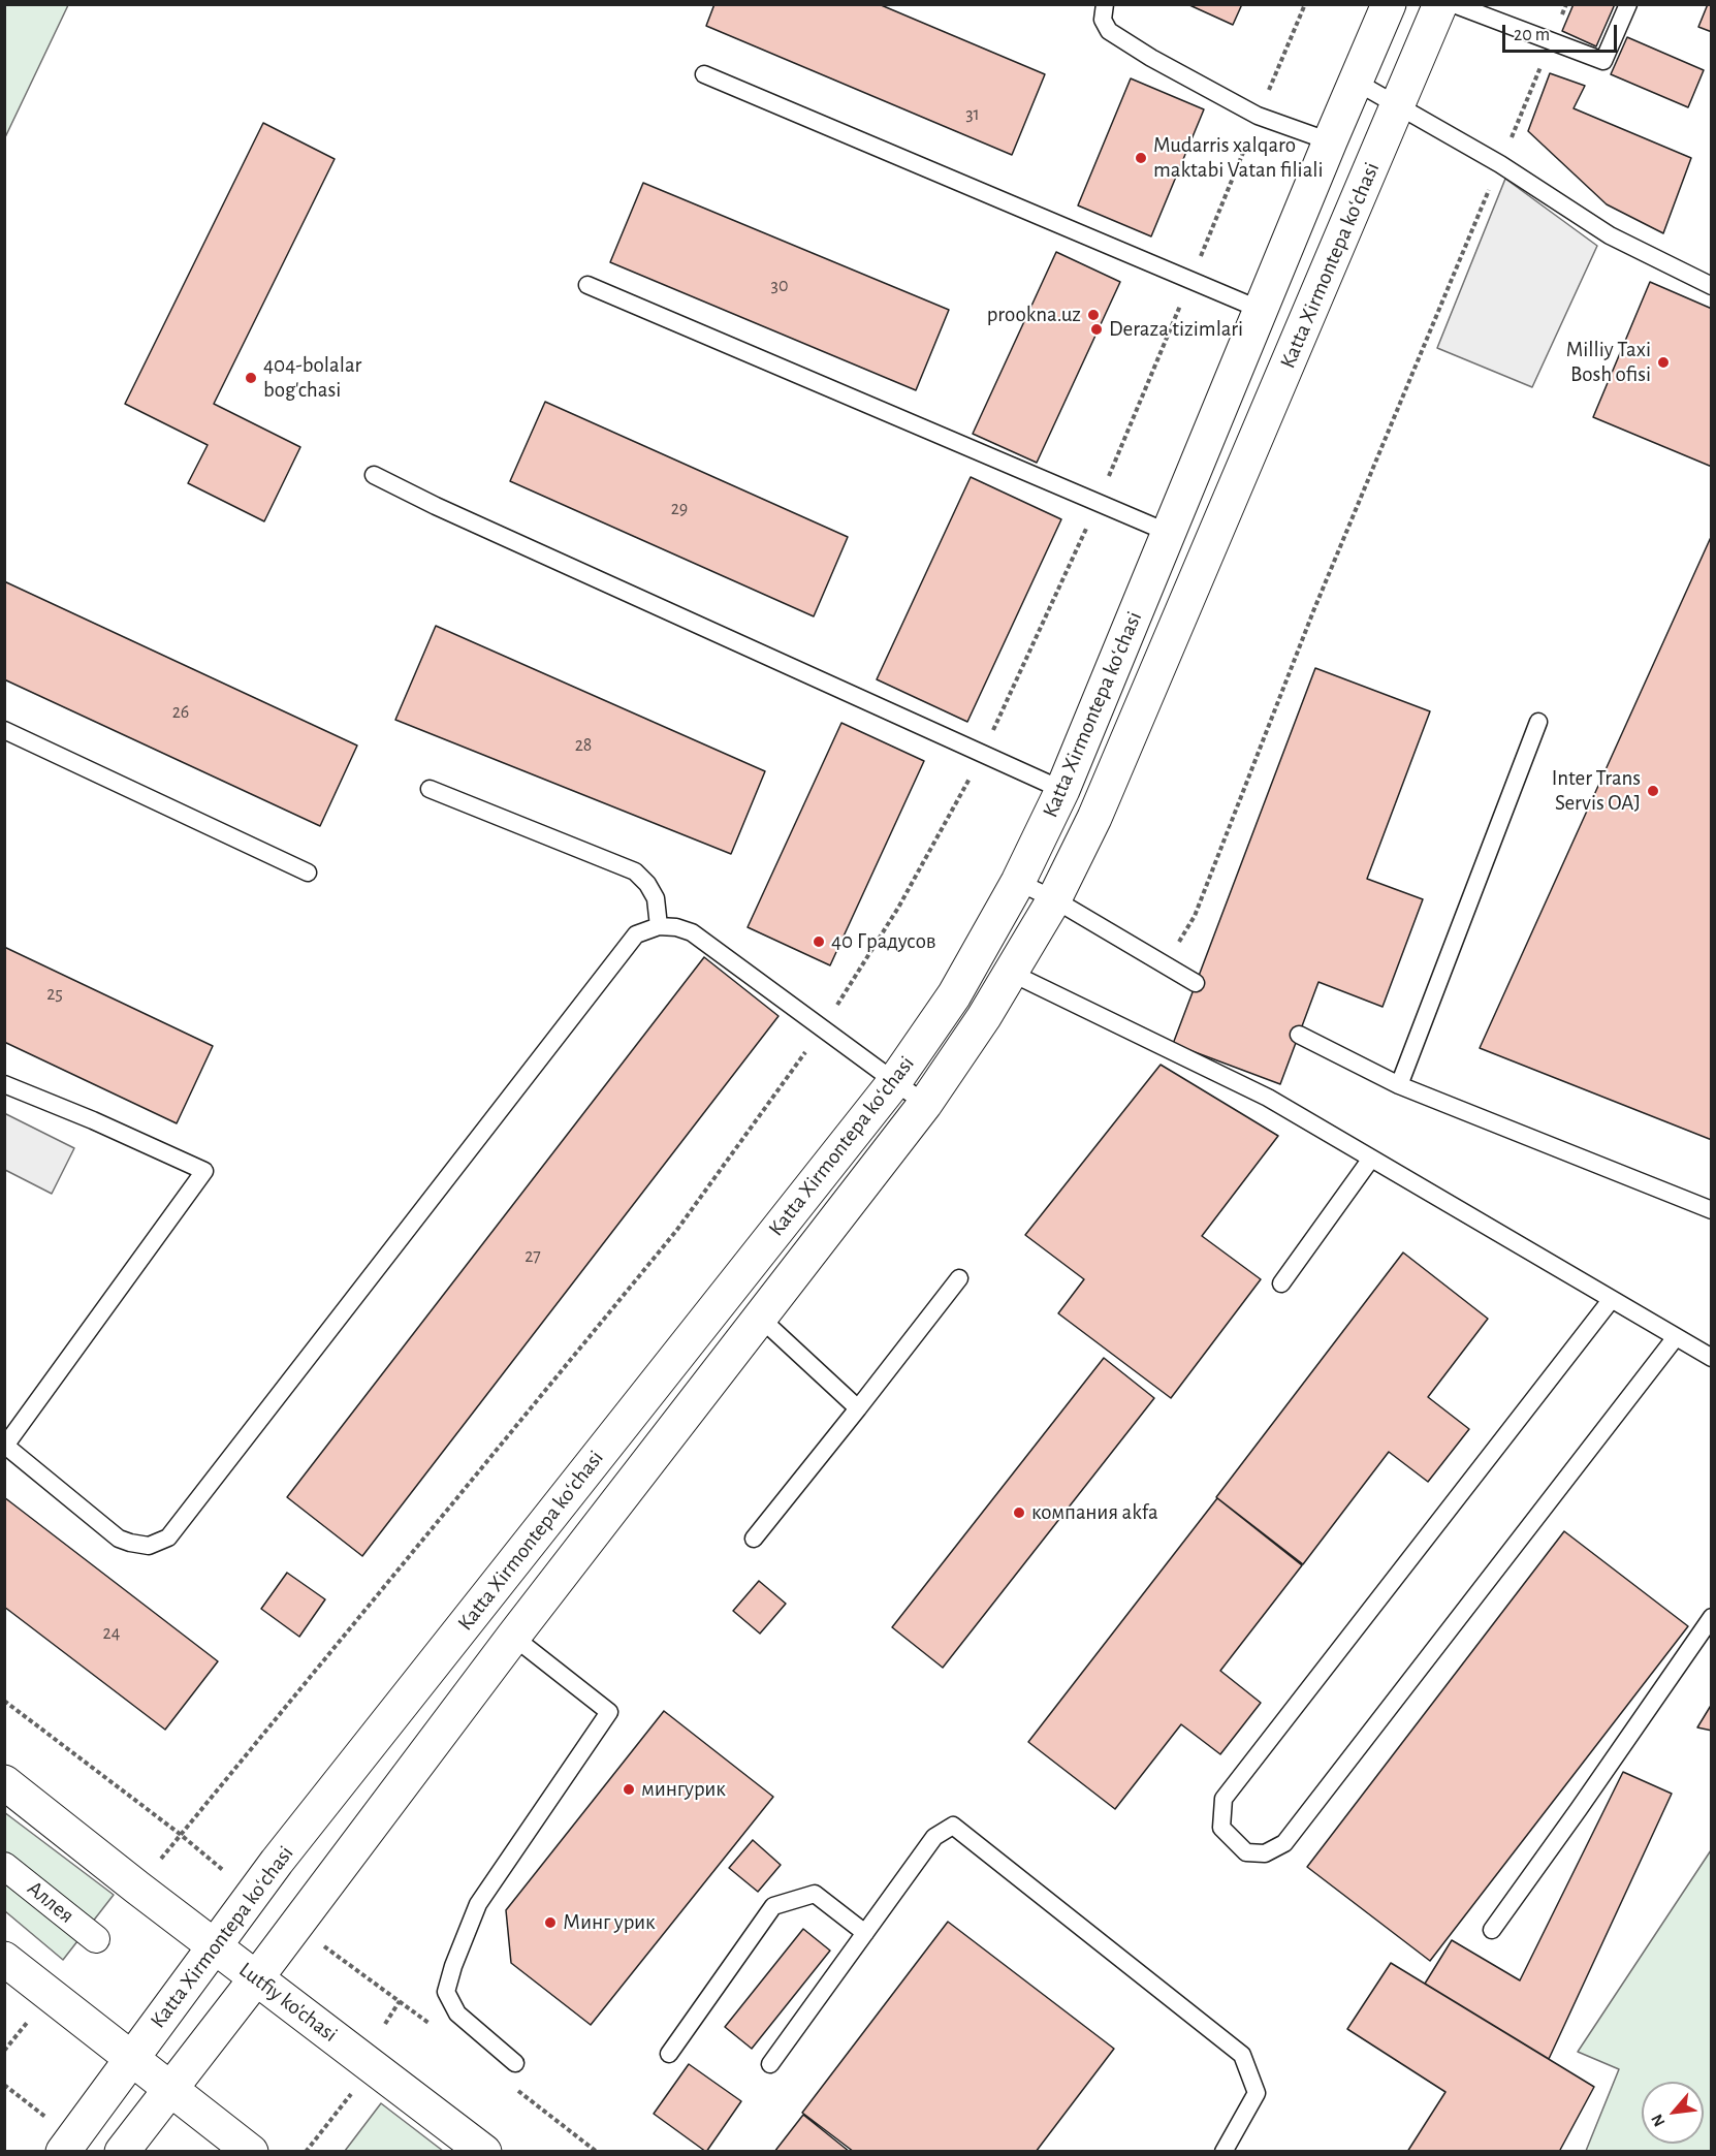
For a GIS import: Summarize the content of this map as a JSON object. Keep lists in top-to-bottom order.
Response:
{
  "streets": {
    "main road": ["Katta Xirmontepa koʻchasi", "Lutfiy ko'chasi"],
    "street": ["Аллея"]
  },
  "crossings": [
    ["Katta Xirmontepa koʻchasi", "Lutfiy ko'chasi"]
  ],
  "places": [
    "Mudarris xalqaro maktabi Vatan filiali",
    "prookna.uz",
    "Deraza tizimlari",
    "Milliy Taxi Bosh ofisi",
    "404-bolalar bog'chasi",
    "Inter Trans Servis OAJ",
    "40 Градусов",
    "компания akfa",
    "мингурик",
    "Минг урик"
  ],
  "house_numbers": [
    "31",
    "30",
    "29",
    "26",
    "28",
    "25",
    "27",
    "24"
  ],
  "scale_bar": "20 m",
  "north": "bottom left"
}
